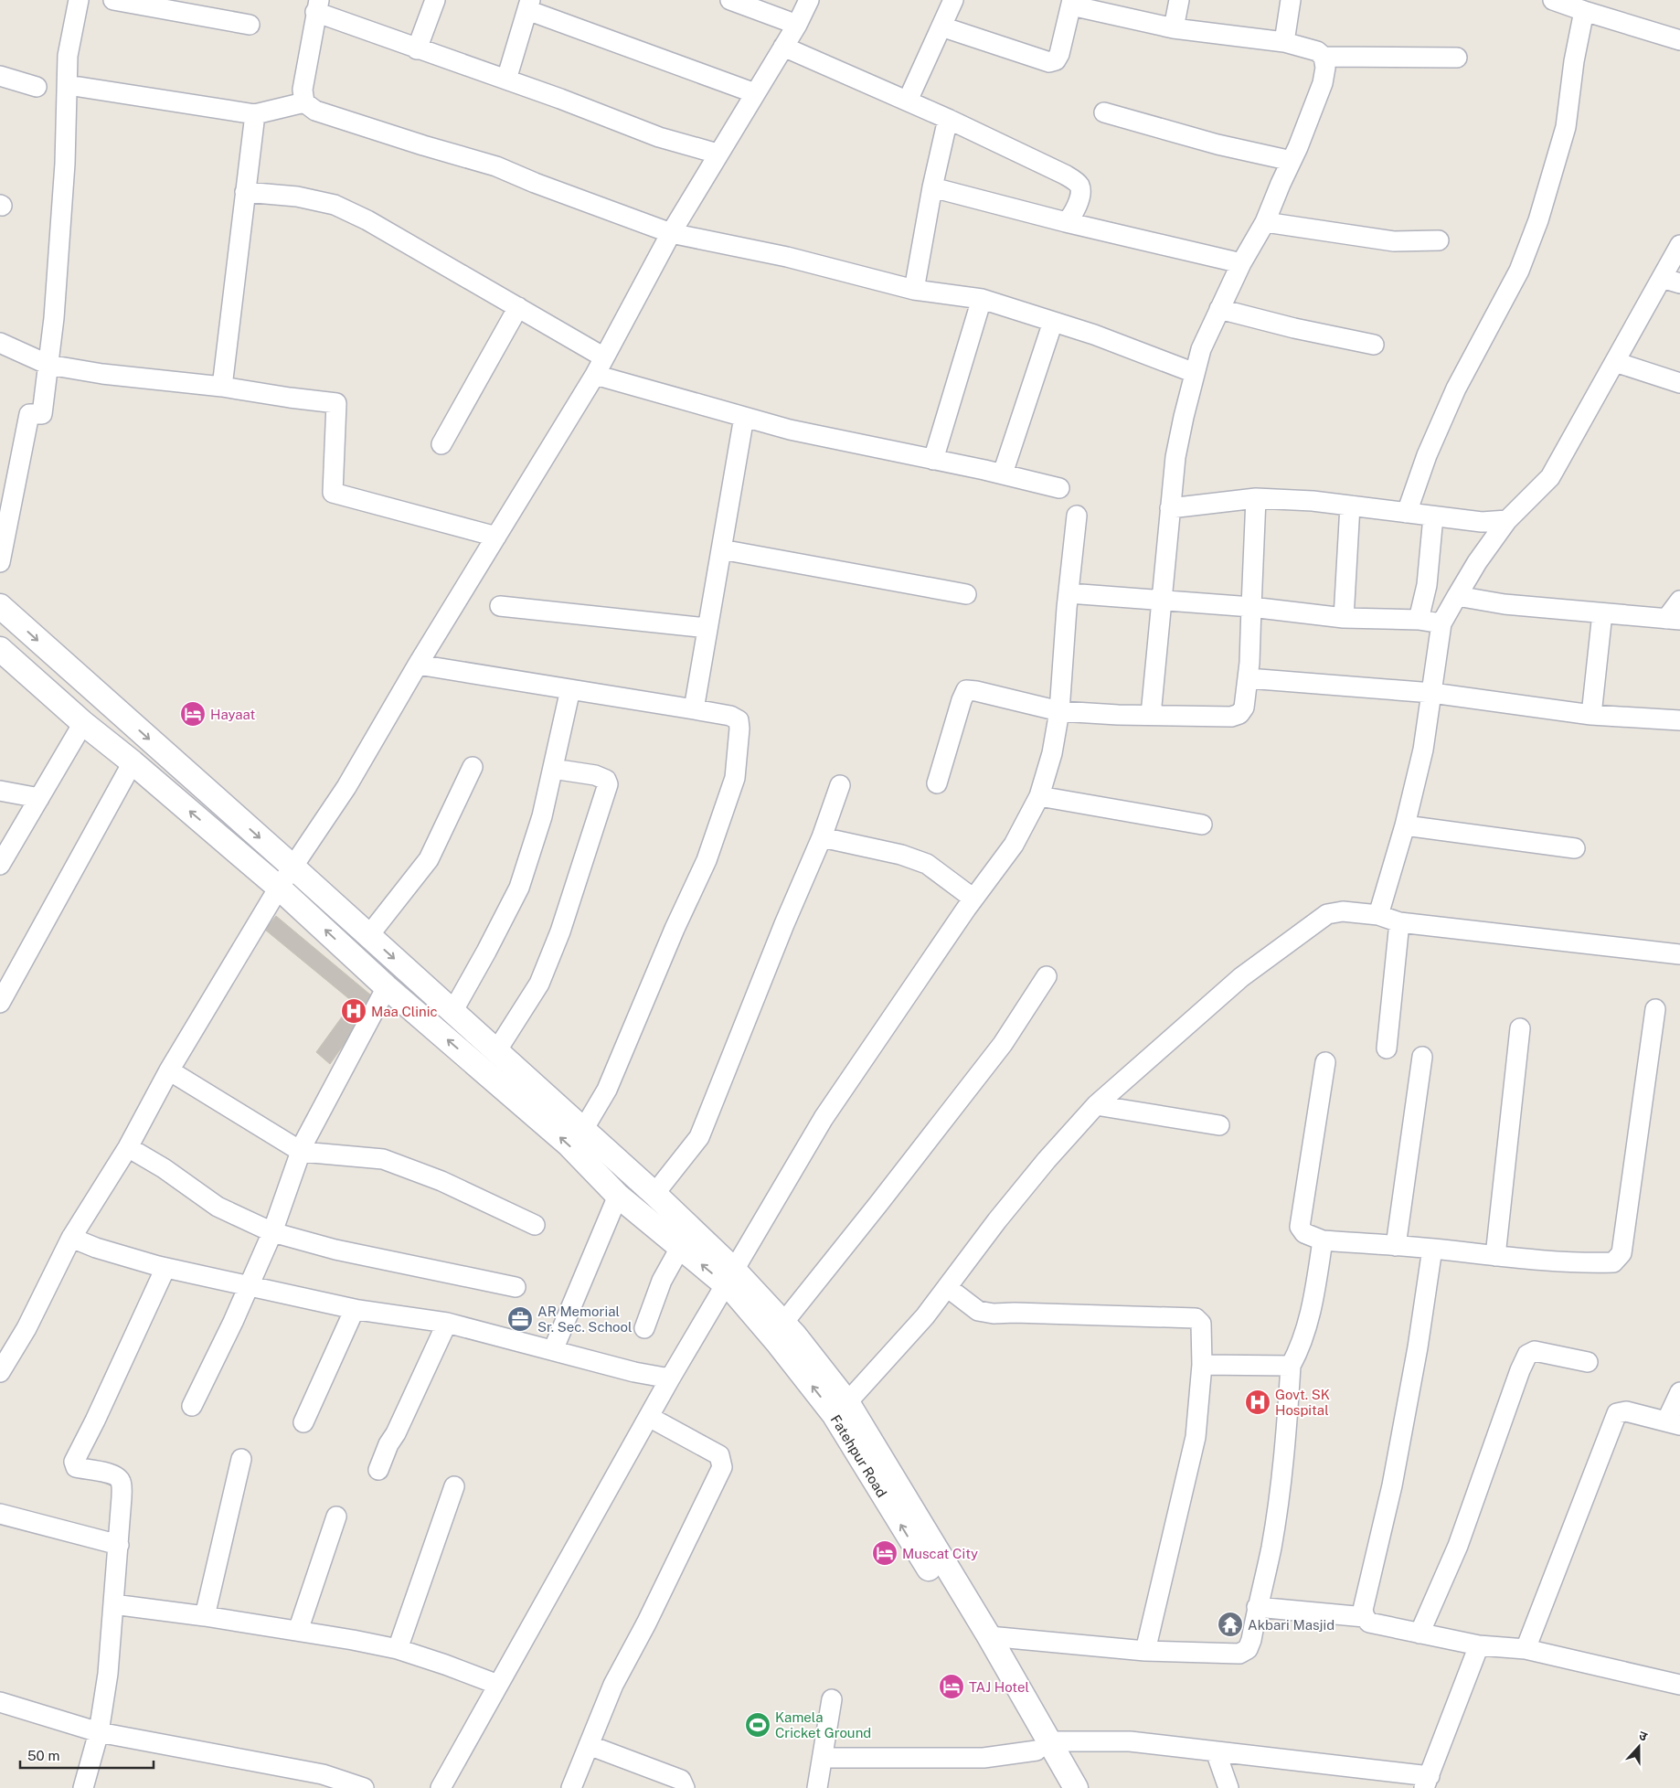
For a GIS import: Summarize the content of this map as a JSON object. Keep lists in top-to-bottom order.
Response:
{
  "streets": {
    "street": ["Fatehpur Road"]
  },
  "places": {
    "hotel": ["Hayaat", "Muscat City", "TAJ Hotel"],
    "hospital": ["Maa Clinic", "Govt. SK Hospital"],
    "office": ["AR Memorial Sr. Sec. School"],
    "temple": ["Akbari Masjid"],
    "sports": ["Kamela Cricket Ground"]
  },
  "scale_bar": "50 m",
  "north": "top"
}
